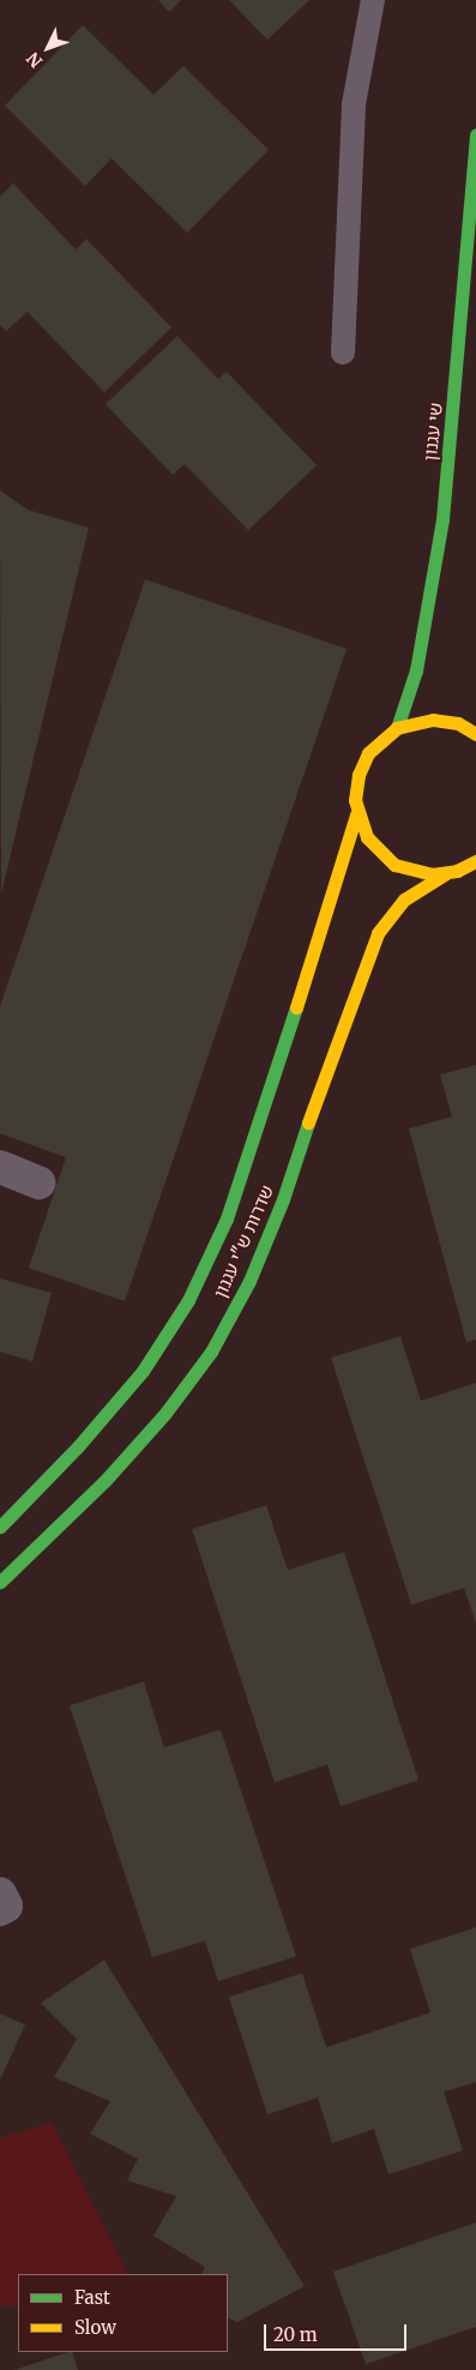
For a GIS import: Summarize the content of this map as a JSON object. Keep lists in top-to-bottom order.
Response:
{
  "streets": {
    "street": ["שי עגנון", "שדרות ש\"י עגנון"]
  },
  "legend": ["Fast", "Slow"],
  "scale_bar": "20 m",
  "north": "bottom left"
}
